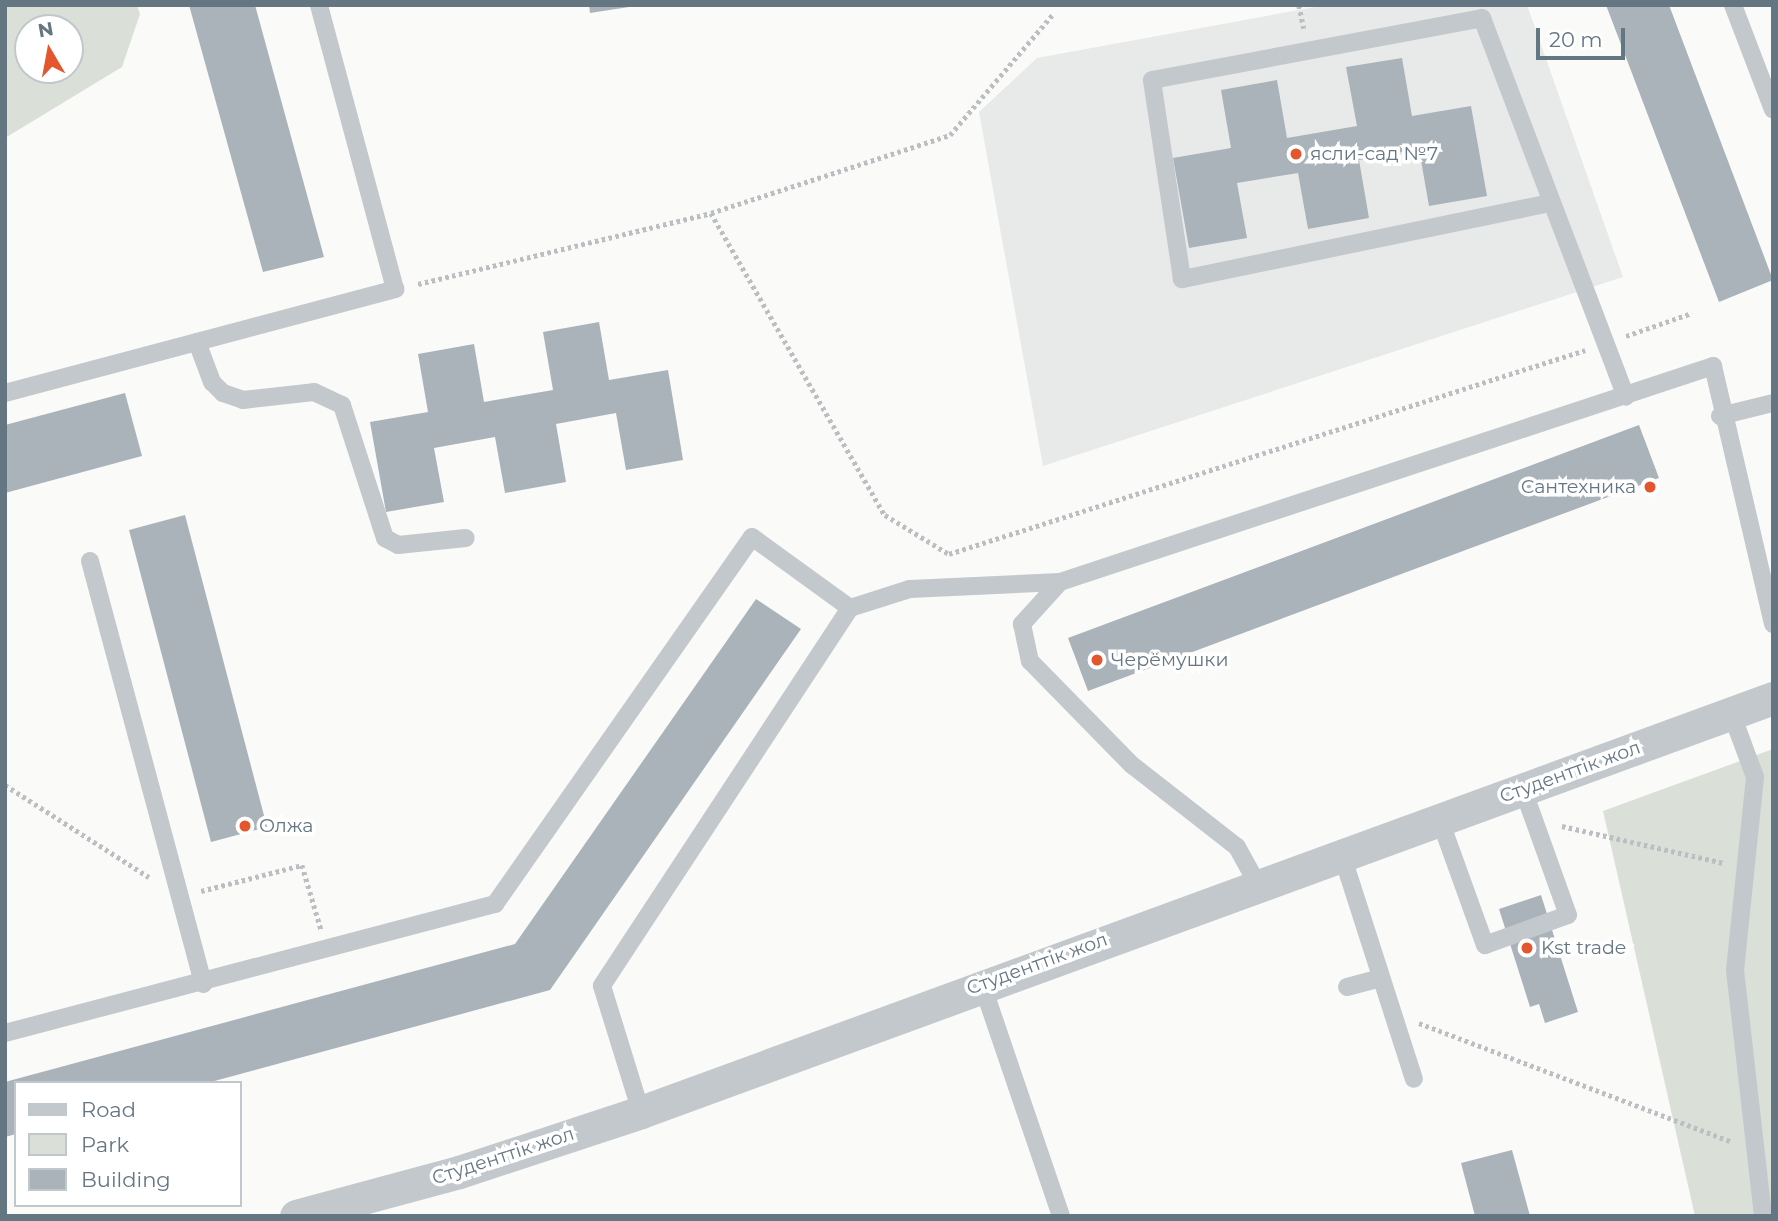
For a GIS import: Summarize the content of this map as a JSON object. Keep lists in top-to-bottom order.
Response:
{
  "streets": {
    "street": ["Студенттік жол"]
  },
  "places": [
    "ясли-сад №7",
    "Сантехника",
    "Черёмушки",
    "Олжа",
    "Kst trade"
  ],
  "legend": ["Road", "Park", "Building"],
  "scale_bar": "20 m",
  "north": "top"
}
